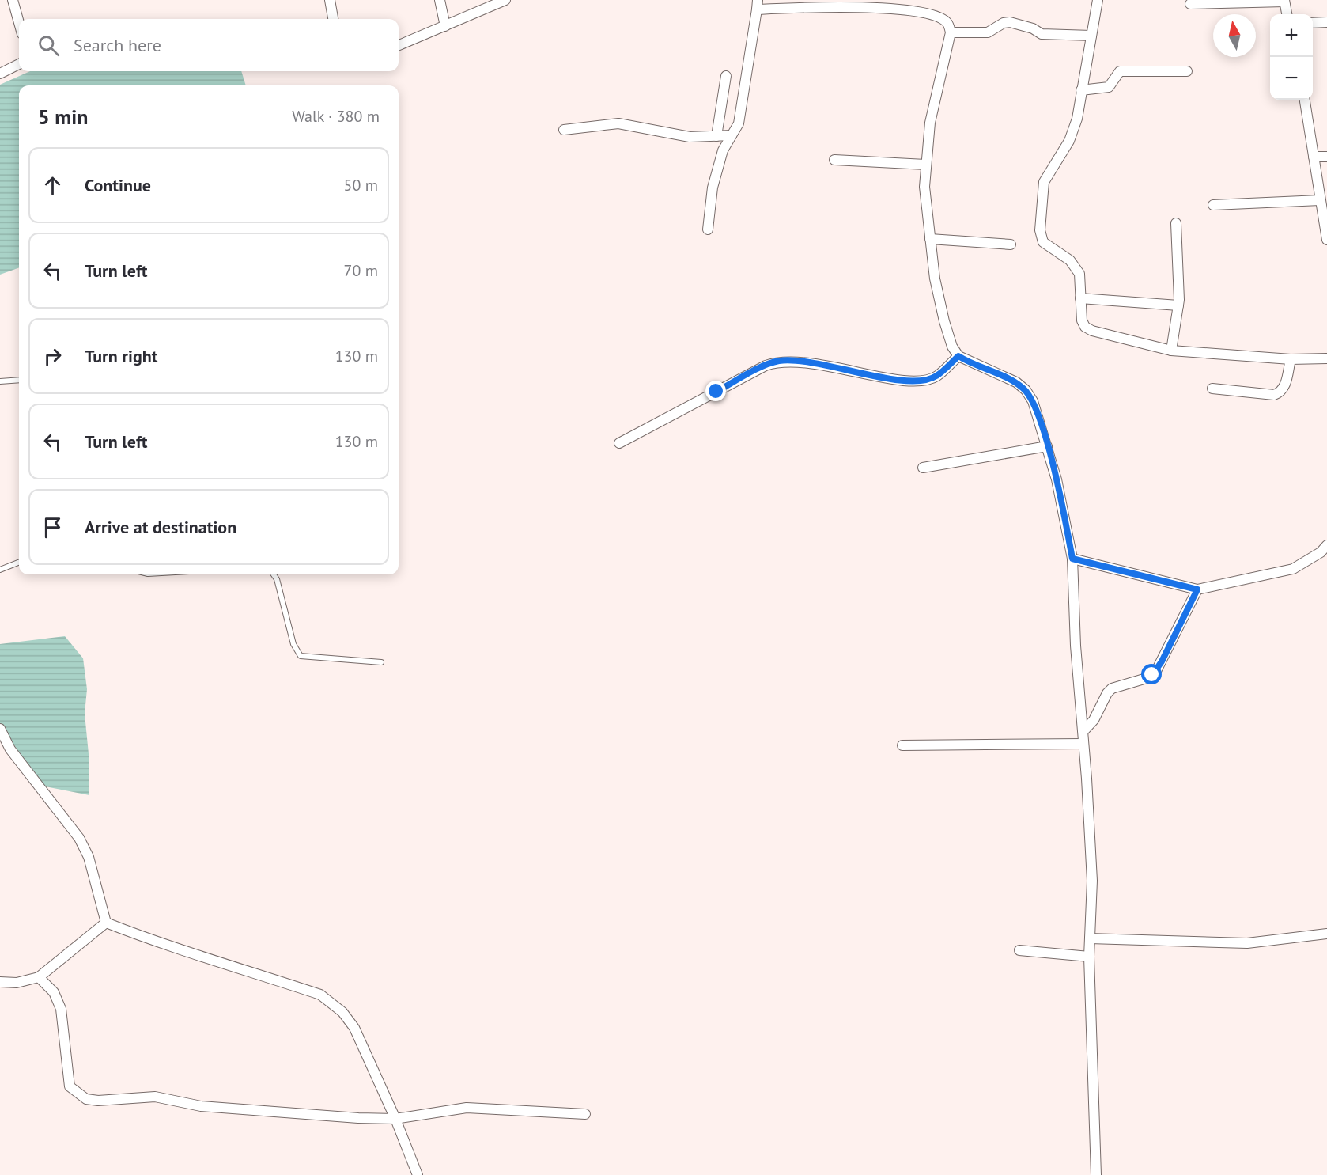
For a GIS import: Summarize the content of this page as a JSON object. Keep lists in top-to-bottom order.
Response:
{
  "north": "top",
  "page": {
    "map_buttons": ["+", "−"],
    "search": "Search here",
    "heading": ["5 min", "Walk · 380 m"],
    "list": [
      ["Continue", "50 m"],
      ["Turn left", "70 m"],
      ["Turn right", "130 m"],
      ["Turn left", "130 m"],
      "Arrive at destination"
    ]
  }
}
